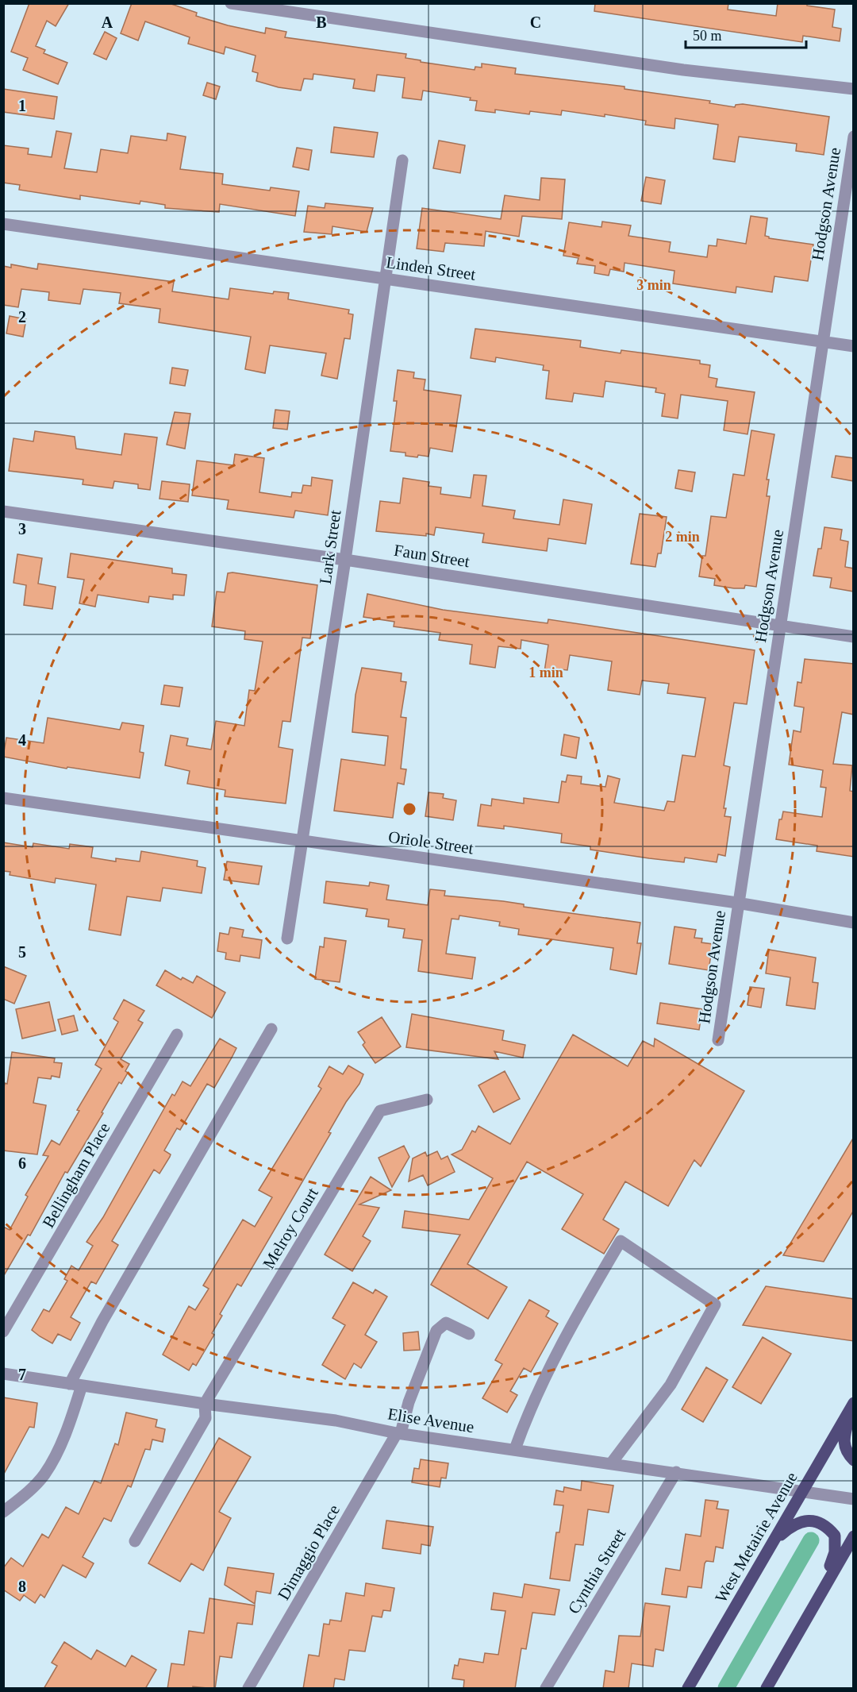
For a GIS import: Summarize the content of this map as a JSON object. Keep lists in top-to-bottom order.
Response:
{
  "streets": {
    "main road": ["West Metairie Avenue"],
    "street": [
      "Hodgson Avenue",
      "Linden Street",
      "Lark Street",
      "Faun Street",
      "Oriole Street",
      "Bellingham Place",
      "Melroy Court",
      "Elise Avenue",
      "Dimaggio Place",
      "Cynthia Street"
    ]
  },
  "crossings": [
    ["Hodgson Avenue", "Linden Street"],
    ["Hodgson Avenue", "Faun Street"],
    ["Hodgson Avenue", "Oriole Street"],
    ["Linden Street", "Lark Street"],
    ["Lark Street", "Faun Street"],
    ["Lark Street", "Oriole Street"],
    ["Melroy Court", "Elise Avenue"],
    ["Elise Avenue", "West Metairie Avenue"],
    ["Elise Avenue", "Dimaggio Place"],
    ["Elise Avenue", "Cynthia Street"]
  ],
  "scale_bar": "50 m",
  "grid": {
    "columns": ["A", "B", "C"],
    "rows": [
      "1",
      "2",
      "3",
      "4",
      "5",
      "6",
      "7",
      "8"
    ]
  },
  "rings": ["3 min", "2 min", "1 min"]
}
